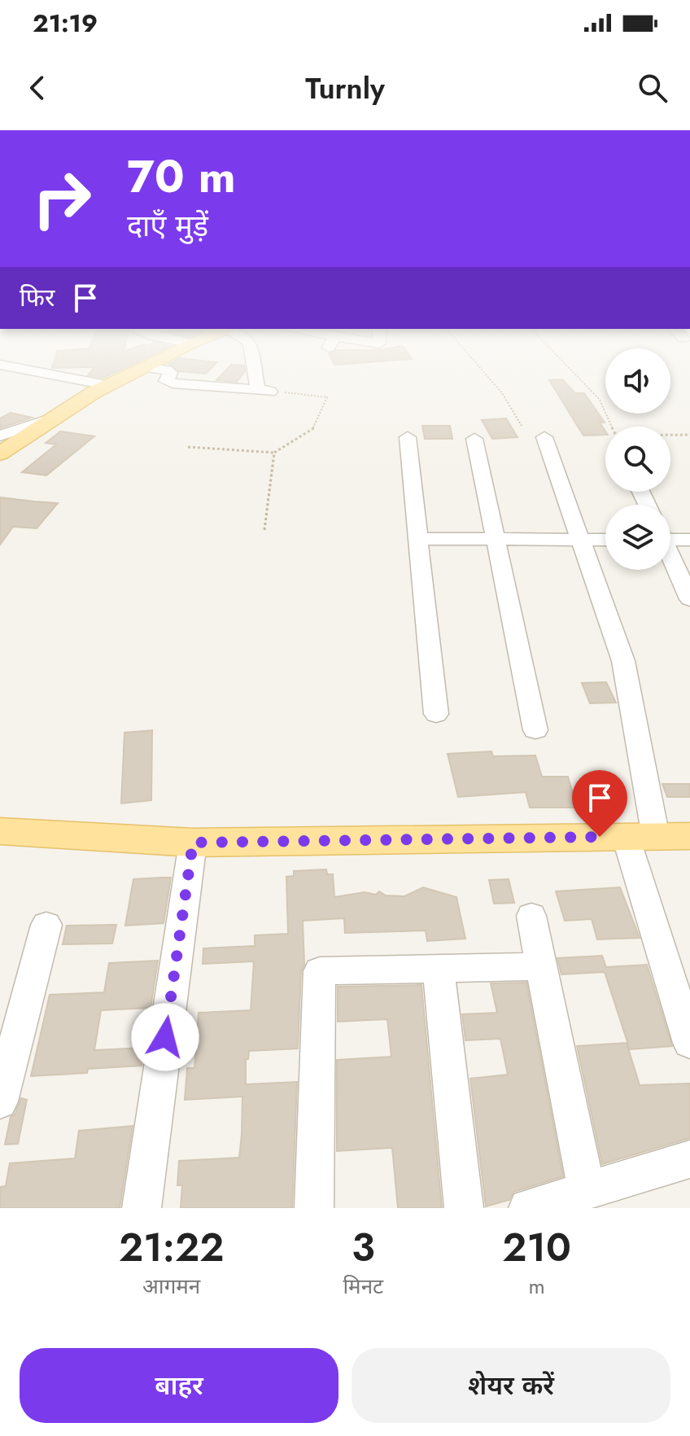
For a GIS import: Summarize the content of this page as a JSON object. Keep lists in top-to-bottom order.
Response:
{
  "page": {
    "status": "21:19",
    "header": "Turnly",
    "turn": ["70 m", "दाएँ मुड़ें"],
    "then": "फिर",
    "eta": [
      "21:22",
      "आगमन",
      "3",
      "मिनट",
      "210",
      "m"
    ],
    "buttons": ["बाहर", "शेयर करें"]
  }
}
